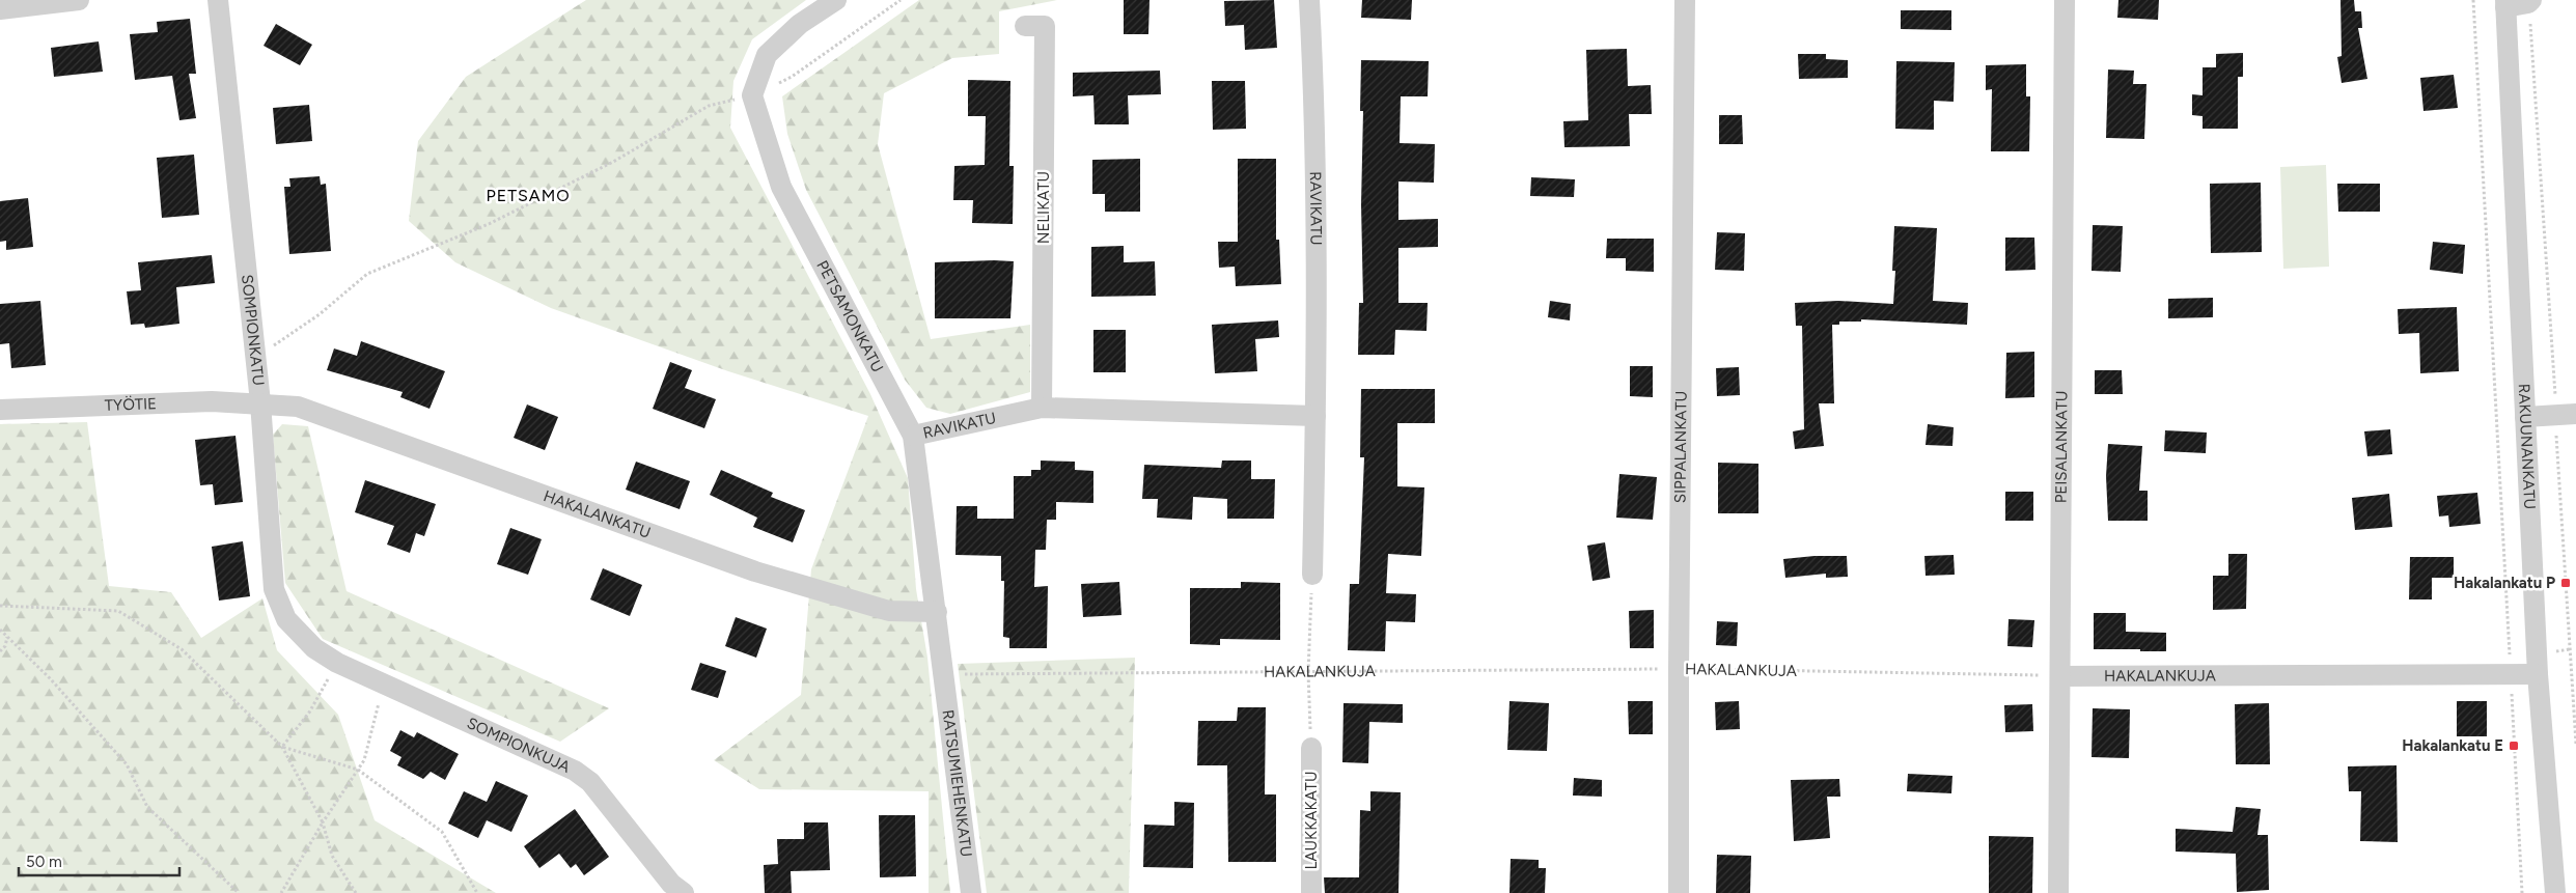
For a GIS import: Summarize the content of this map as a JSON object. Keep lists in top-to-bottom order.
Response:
{
  "streets": {
    "street": [
      "NELIKATU",
      "RAVIKATU",
      "PETSAMONKATU",
      "SOMPIONKATU",
      "TYÖTIE",
      "SIPPALANKATU",
      "PEISALANKATU",
      "RAKUUNANKATU",
      "HAKALANKATU",
      "HAKALANKUJA",
      "SOMPIONKUJA",
      "RATSUMIEHENKATU",
      "LAUKKAKATU"
    ]
  },
  "crossings": [
    ["NELIKATU", "RAVIKATU"],
    ["RAVIKATU", "PETSAMONKATU"],
    ["PETSAMONKATU", "HAKALANKATU"],
    ["PETSAMONKATU", "HAKALANKUJA"],
    ["PETSAMONKATU", "RATSUMIEHENKATU"],
    ["SOMPIONKATU", "TYÖTIE"],
    ["SOMPIONKATU", "HAKALANKATU"],
    ["SOMPIONKATU", "SOMPIONKUJA"],
    ["TYÖTIE", "HAKALANKATU"],
    ["SIPPALANKATU", "HAKALANKUJA"],
    ["PEISALANKATU", "HAKALANKUJA"],
    ["RAKUUNANKATU", "HAKALANKUJA"],
    ["HAKALANKUJA", "RATSUMIEHENKATU"]
  ],
  "districts": ["PETSAMO"],
  "places": {
    "transit": ["Hakalankatu P", "Hakalankatu E"]
  },
  "scale_bar": "50 m"
}
